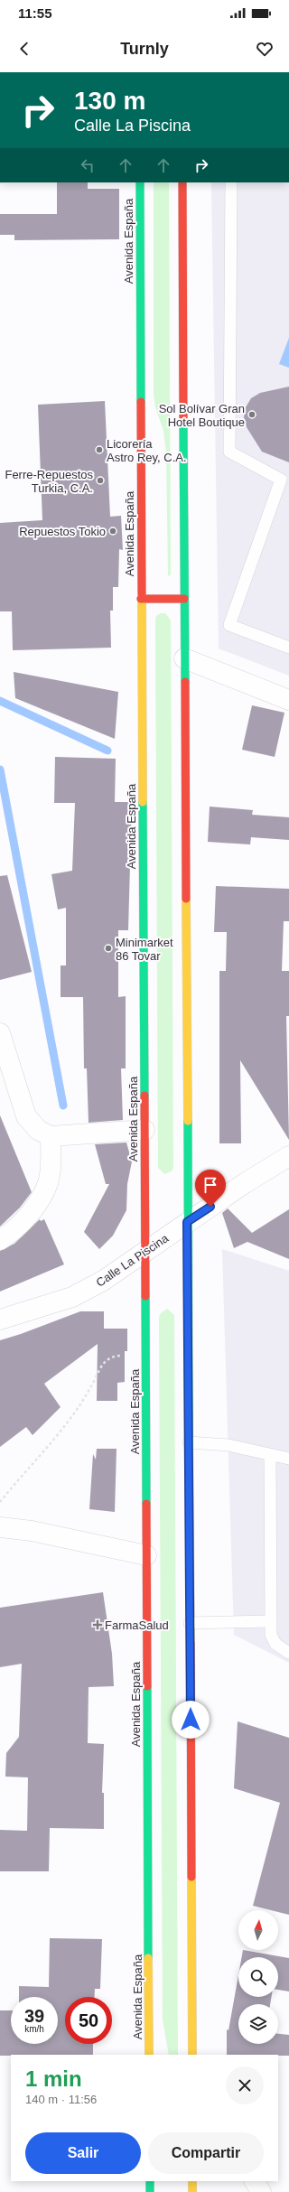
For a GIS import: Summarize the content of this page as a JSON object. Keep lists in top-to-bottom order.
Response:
{
  "streets": {
    "main road": ["Avenida España"],
    "street": ["Calle La Piscina"]
  },
  "crossings": [
    ["Avenida España", "Calle La Piscina"]
  ],
  "places": {
    "other": [
      "Sol Bolívar Gran Hotel Boutique",
      "Licorería Astro Rey, C.A.",
      "Ferre-Repuestos Turkia, C.A.",
      "Repuestos Tokio",
      "Minimarket 86 Tovar"
    ],
    "health": ["FarmaSalud"]
  },
  "north": "top",
  "page": {
    "status": "11:55",
    "header": "Turnly",
    "turn": ["130 m", "Calle La Piscina"],
    "speed": "39 km/h",
    "limit": "50",
    "heading": ["1 min", "140 m · 11:56"],
    "buttons": ["Salir", "Compartir"]
  }
}
